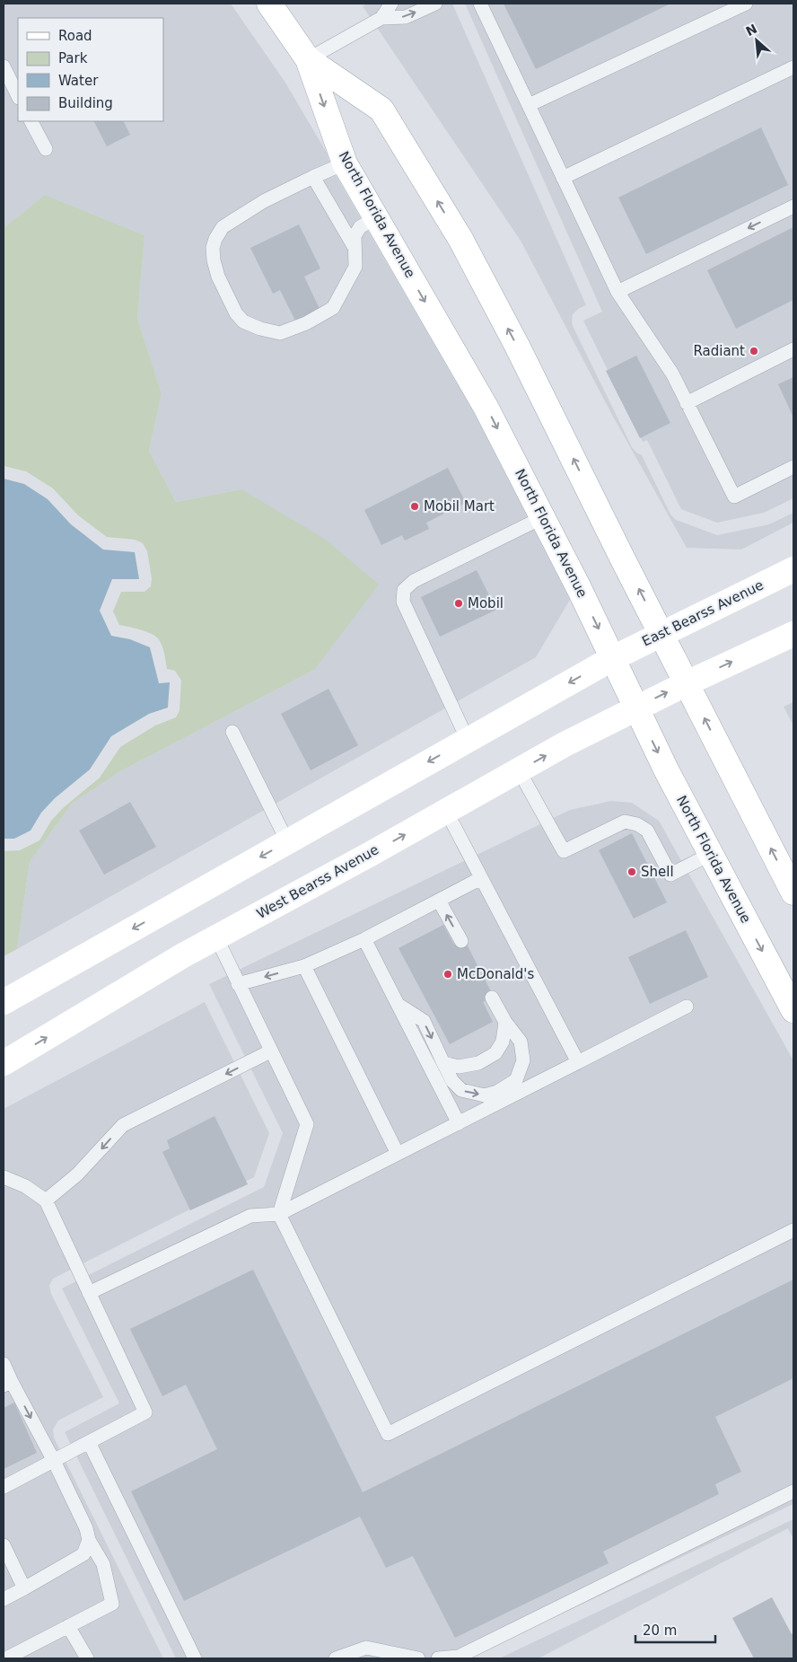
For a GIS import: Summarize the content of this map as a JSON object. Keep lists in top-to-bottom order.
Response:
{
  "streets": {
    "main road": ["North Florida Avenue", "East Bearss Avenue", "West Bearss Avenue"]
  },
  "crossings": [
    ["North Florida Avenue", "East Bearss Avenue"],
    ["North Florida Avenue", "West Bearss Avenue"]
  ],
  "places": [
    "Radiant",
    "Mobil Mart",
    "Mobil",
    "Shell",
    "McDonald's"
  ],
  "legend": [
    "Road",
    "Park",
    "Water",
    "Building"
  ],
  "scale_bar": "20 m",
  "north": "top left"
}
